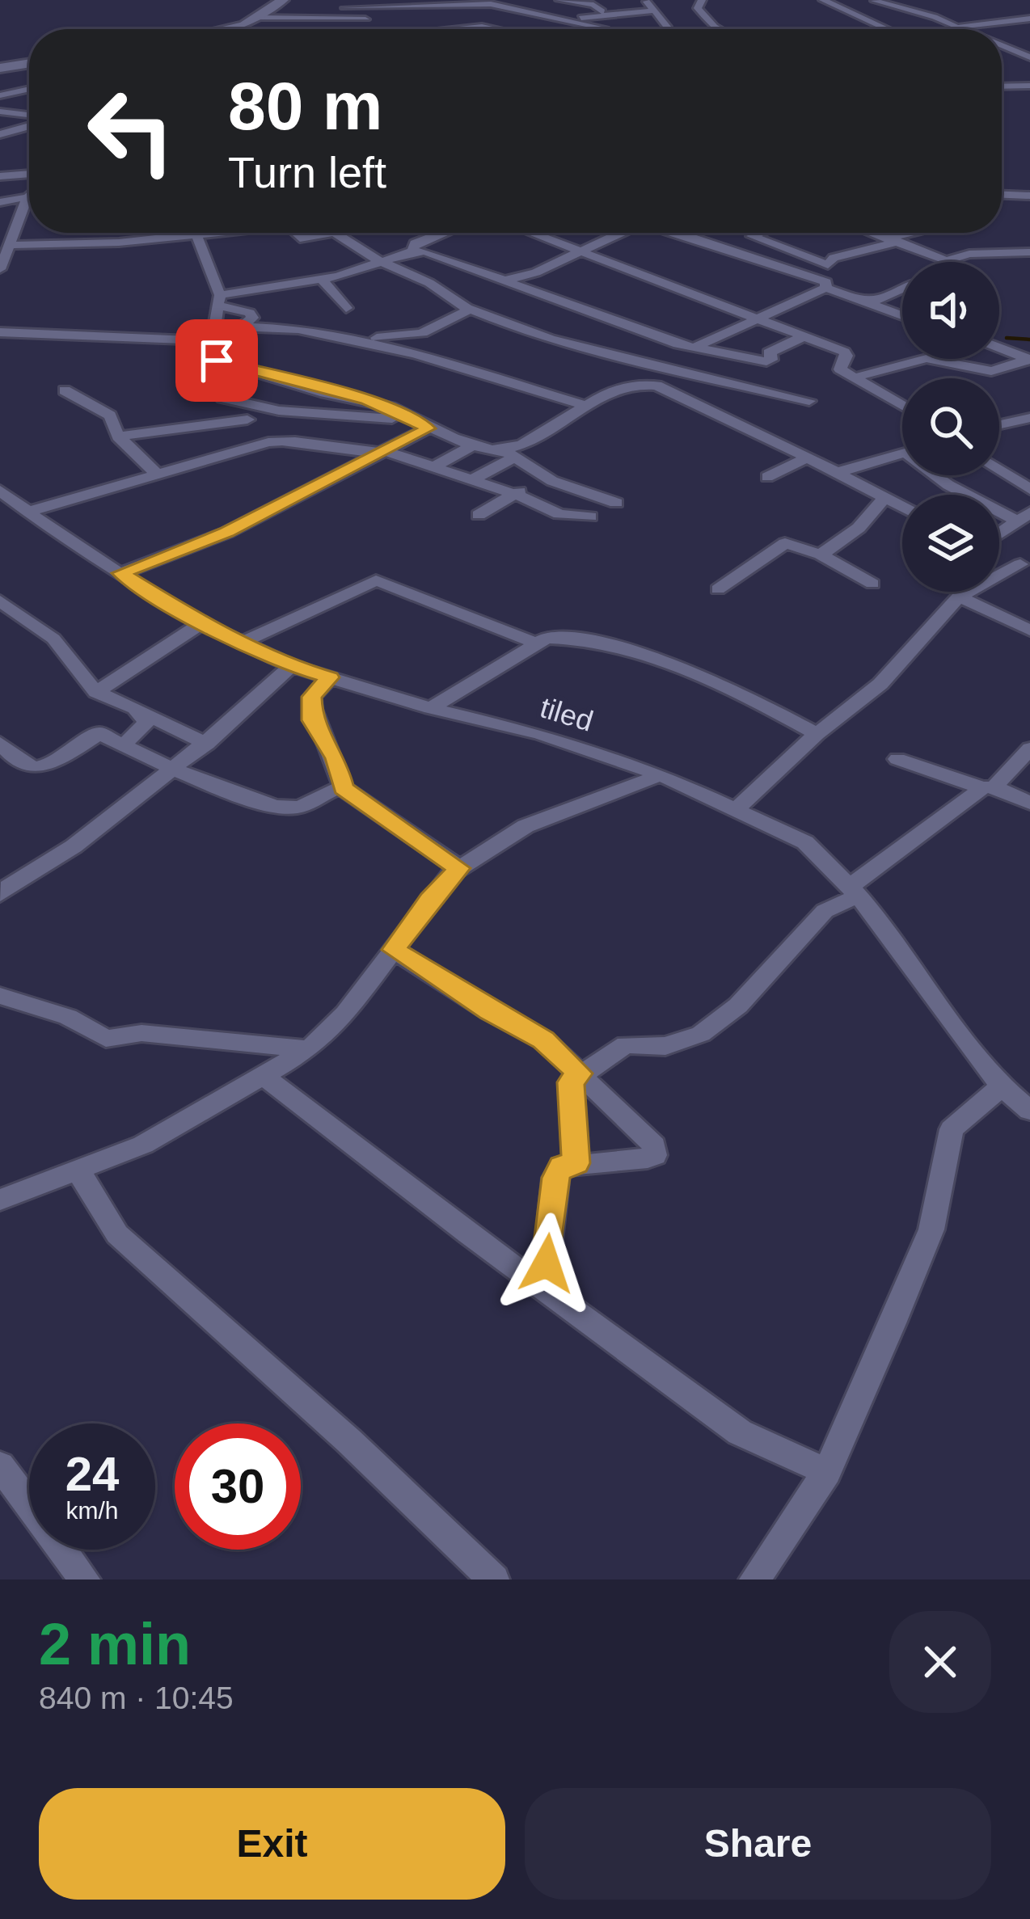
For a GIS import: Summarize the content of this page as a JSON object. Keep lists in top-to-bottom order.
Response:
{
  "streets": {
    "street": ["tiled"]
  },
  "page": {
    "turn": ["80 m", "Turn left"],
    "speed": "24 km/h",
    "limit": "30",
    "heading": ["2 min", "840 m · 10:45"],
    "buttons": ["Exit", "Share"]
  }
}
